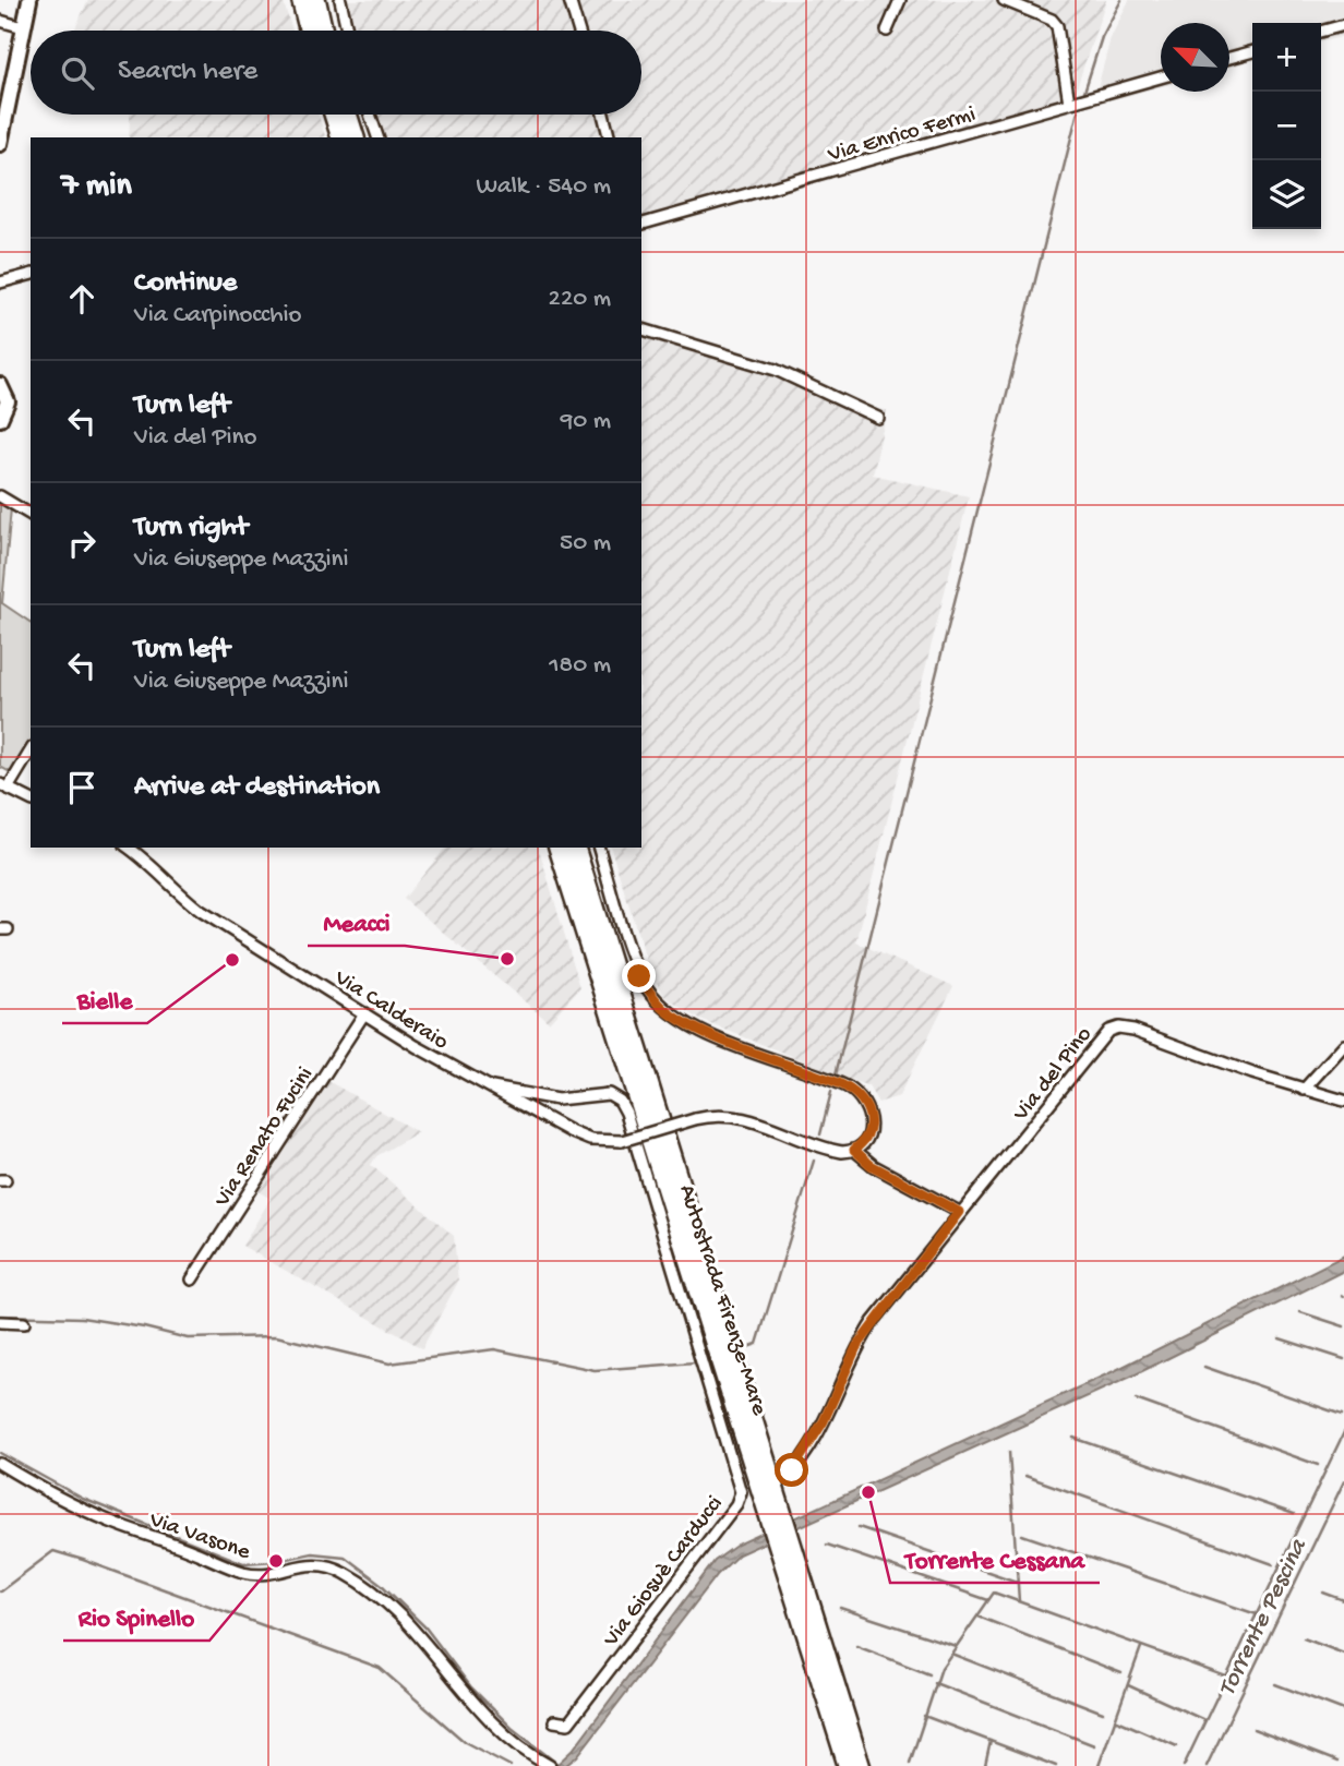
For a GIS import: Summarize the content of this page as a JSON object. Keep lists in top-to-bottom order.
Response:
{
  "streets": {
    "highway": ["Autostrada Firenze-Mare"],
    "street": [
      "Via Enrico Fermi",
      "Via Calderaio",
      "Via del Pino",
      "Via Renato Fucini",
      "Via Vasone",
      "Via Giosuè Carducci"
    ]
  },
  "crossings": [
    ["Via Calderaio", "Via Renato Fucini"],
    ["Via Calderaio", "Via Giosuè Carducci"]
  ],
  "water": ["Torrente Pescina"],
  "places": [
    "Meacci",
    "Bielle",
    "Torrente Cessana",
    "Rio Spinello"
  ],
  "north": "top left",
  "page": {
    "map_buttons": ["+", "−"],
    "search": "Search here",
    "heading": ["7 min", "Walk · 540 m"],
    "list": [
      ["Continue", "Via Carpinocchio", "220 m"],
      ["Turn left", "Via del Pino", "90 m"],
      ["Turn right", "Via Giuseppe Mazzini", "50 m"],
      ["Turn left", "Via Giuseppe Mazzini", "180 m"],
      "Arrive at destination"
    ]
  }
}
